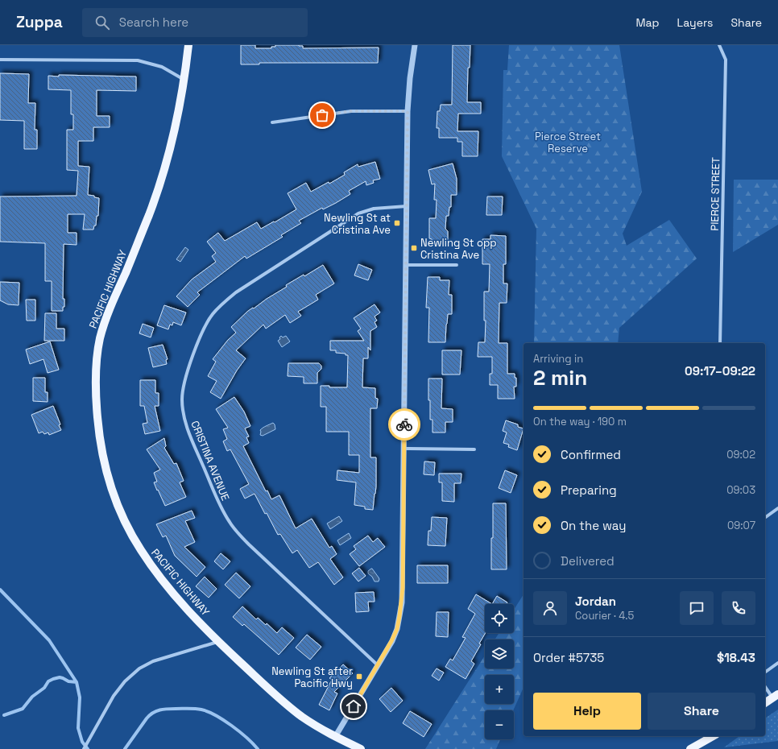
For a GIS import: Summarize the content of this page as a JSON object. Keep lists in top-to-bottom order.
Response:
{
  "streets": {
    "main road": ["PACIFIC HIGHWAY"],
    "street": ["PIERCE STREET", "CRISTINA AVENUE"]
  },
  "parks": ["Pierce Street Reserve"],
  "places": {
    "transit": ["Newling St at Cristina Ave", "Newling St opp Cristina Ave", "Newling St after Pacific Hwy"]
  },
  "page": {
    "header": "Zuppa",
    "search": "Search here",
    "nav": ["Map", "Layers", "Share"],
    "heading": ["2 min", "Arriving in", "09:17–09:22"],
    "panel": [
      "Jordan",
      "Courier · 4.5",
      "Order #5735",
      "$18.43"
    ],
    "bar": "On the way · 190 m",
    "list": [
      ["Confirmed", "09:02"],
      ["Preparing", "09:03"],
      ["On the way", "09:07"],
      "Delivered"
    ],
    "map_buttons": ["+", "−"],
    "buttons": ["Help", "Share"]
  }
}
